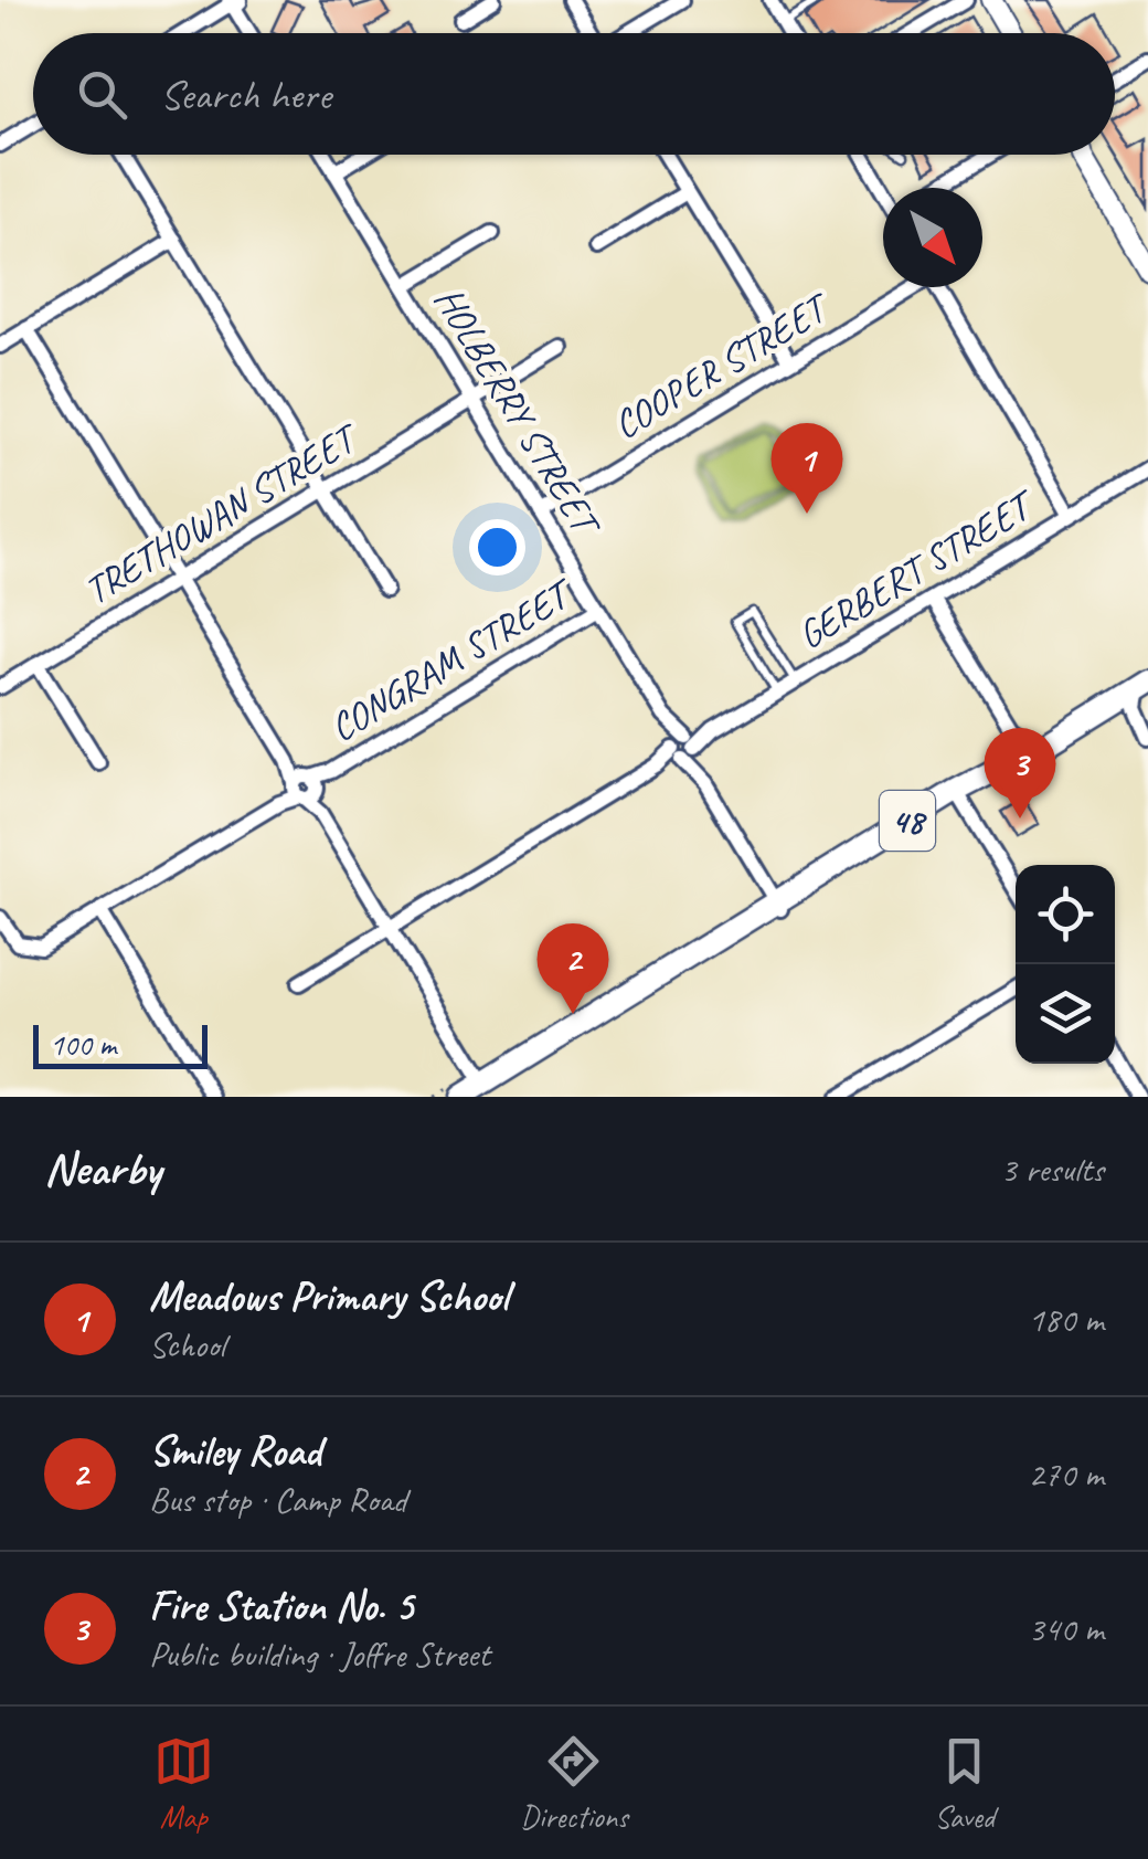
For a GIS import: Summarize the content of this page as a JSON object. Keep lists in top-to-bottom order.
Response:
{
  "streets": {
    "main road": ["48"],
    "street": [
      "COOPER STREET",
      "HOLBERRY STREET",
      "TRETHOWAN STREET",
      "GERBERT STREET",
      "CONGRAM STREET"
    ]
  },
  "crossings": [
    ["COOPER STREET", "HOLBERRY STREET"],
    ["HOLBERRY STREET", "TRETHOWAN STREET"],
    ["HOLBERRY STREET", "GERBERT STREET"],
    ["HOLBERRY STREET", "CONGRAM STREET"],
    ["HOLBERRY STREET", "48"]
  ],
  "scale_bar": "100 m",
  "north": "bottom right",
  "page": {
    "search": "Search here",
    "pins": ["1", "3", "2"],
    "scale": "100 m",
    "heading": ["Nearby", "3 results"],
    "list": [
      {
        "mark": "1",
        "name": "Meadows Primary School",
        "note": "School",
        "value": "180 m"
      },
      {
        "mark": "2",
        "name": "Smiley Road",
        "note": "Bus stop · Camp Road",
        "value": "270 m"
      },
      {
        "mark": "3",
        "name": "Fire Station No. 5",
        "note": "Public building · Joffre Street",
        "value": "340 m"
      }
    ],
    "nav": ["Map", "Directions", "Saved"]
  }
}
